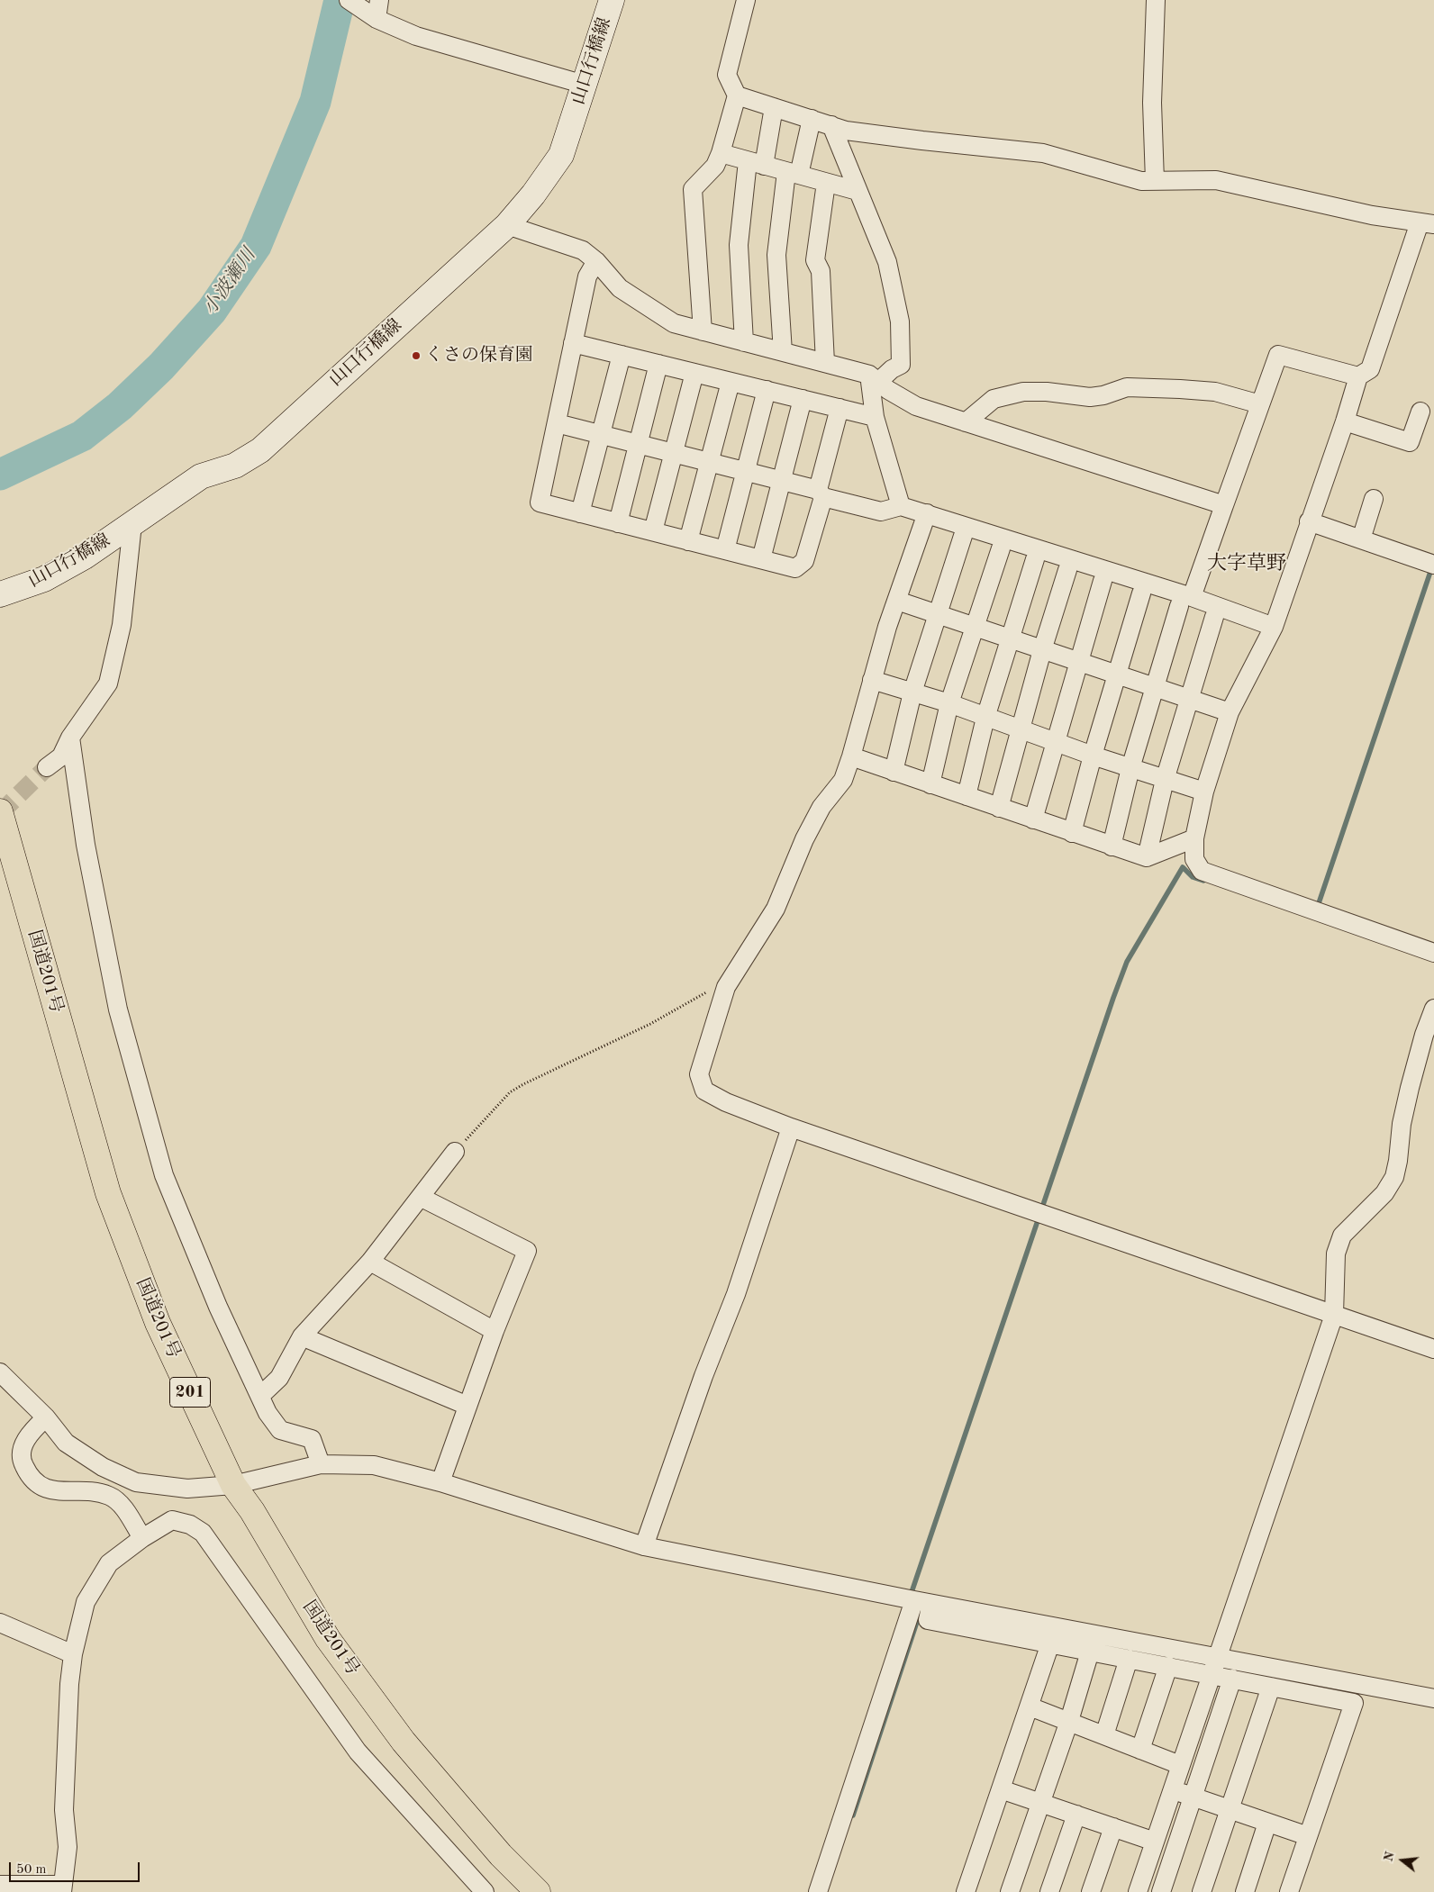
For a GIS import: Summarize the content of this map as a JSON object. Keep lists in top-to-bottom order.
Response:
{
  "streets": {
    "highway": ["国道201号", "201"],
    "main road": ["山口行橋線"]
  },
  "districts": ["大字草野"],
  "water": ["小波瀬川"],
  "places": ["くさの保育園"],
  "scale_bar": "50 m",
  "north": "left"
}
